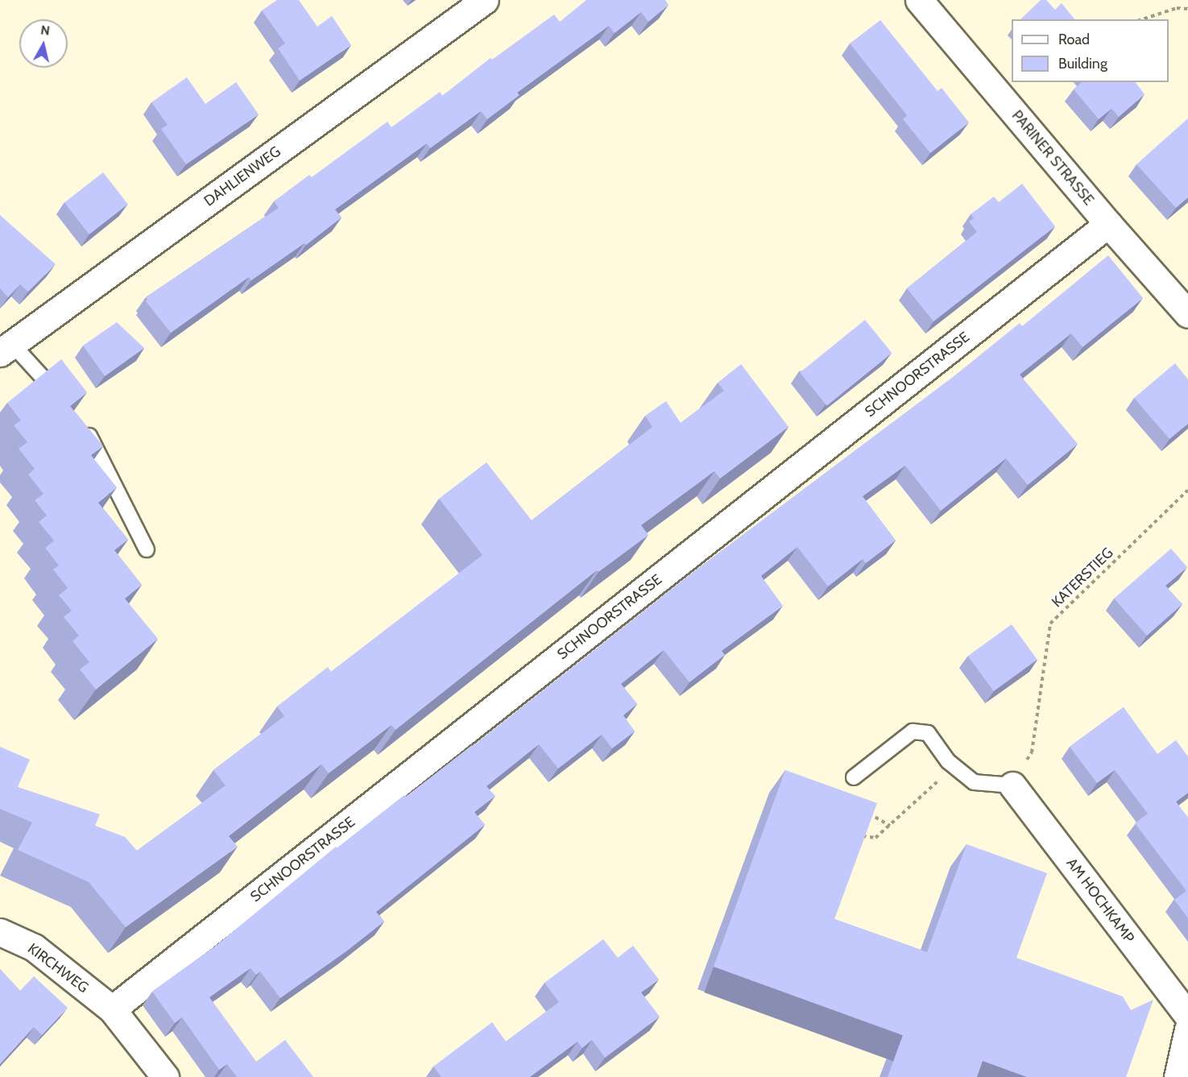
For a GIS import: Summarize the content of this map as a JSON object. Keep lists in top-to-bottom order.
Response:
{
  "streets": {
    "street": [
      "PARINER STRASSE",
      "DAHLIENWEG",
      "SCHNOORSTRASSE",
      "AM HOCHKAMP",
      "KIRCHWEG"
    ],
    "path": ["KATERSTIEG"]
  },
  "crossings": [
    ["PARINER STRASSE", "SCHNOORSTRASSE"],
    ["SCHNOORSTRASSE", "KIRCHWEG"],
    ["KATERSTIEG", "AM HOCHKAMP"]
  ],
  "legend": ["Road", "Building"],
  "north": "top"
}
